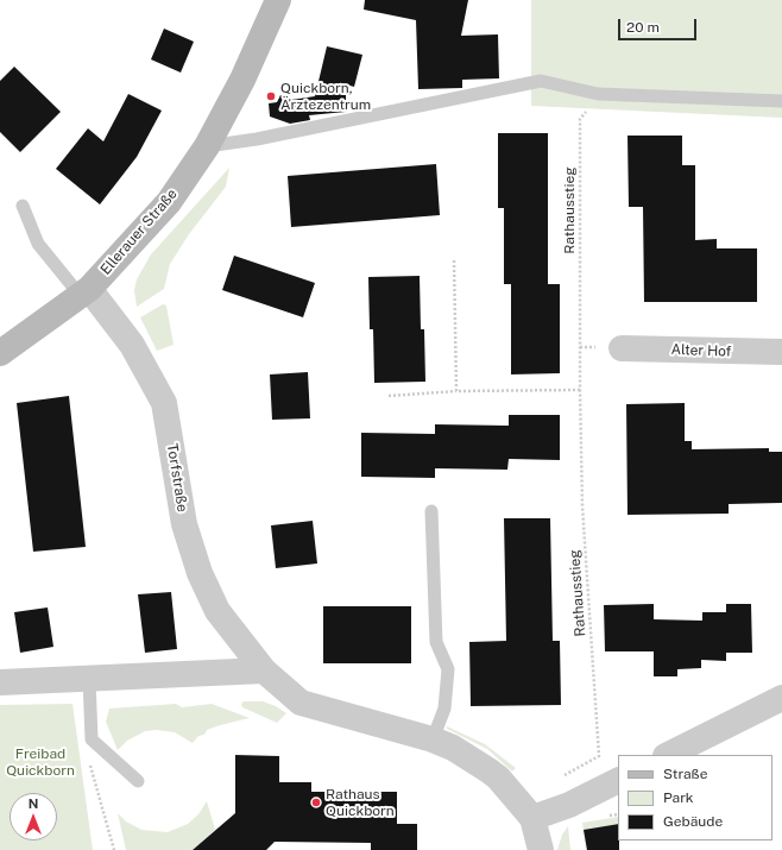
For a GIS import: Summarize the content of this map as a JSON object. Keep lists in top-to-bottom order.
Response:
{
  "streets": {
    "main road": ["Ellerauer Straße"],
    "street": ["Alter Hof", "Torfstraße"],
    "path": ["Rathausstieg"]
  },
  "crossings": [
    ["Ellerauer Straße", "Torfstraße"]
  ],
  "parks": ["Freibad Quickborn"],
  "places": ["Quickborn, Ärztezentrum", "Rathaus Quickborn"],
  "legend": ["Straße", "Park", "Gebäude"],
  "scale_bar": "20 m",
  "north": "top"
}
